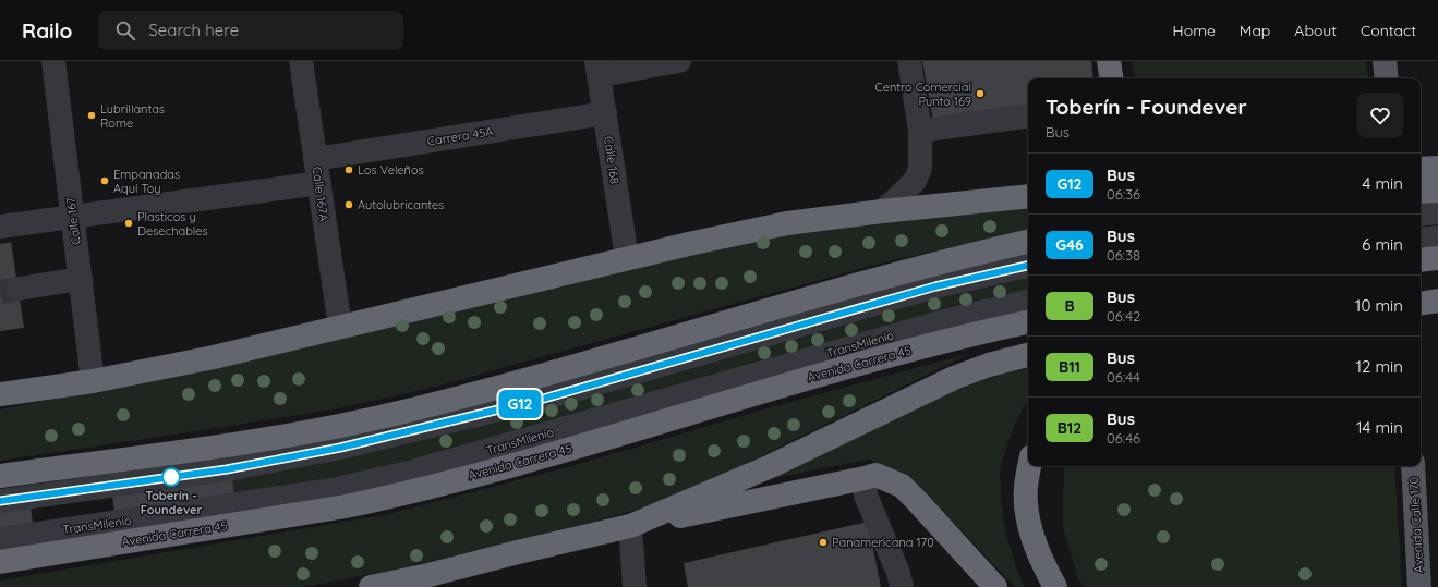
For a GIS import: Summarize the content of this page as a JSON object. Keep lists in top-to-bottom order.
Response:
{
  "streets": {
    "highway": ["Avenida Carrera 45"],
    "main road": ["Avenida Calle 170"],
    "street": [
      "Carrera 45A",
      "Calle 168",
      "Calle 167A",
      "Calle 167",
      "TransMilenio"
    ]
  },
  "crossings": [
    ["Carrera 45A", "Calle 168"],
    ["Carrera 45A", "Calle 167A"]
  ],
  "places": [
    "Centro Comercial Punto 169",
    "Lubrillantas Rome",
    "Los Veleños",
    "Empanadas Aquí Toy",
    "Autolubricantes",
    "Plasticos y Desechables",
    "Toberín - Foundever",
    "Panamericana 170"
  ],
  "lines": ["bus line G12"],
  "page": {
    "header": "Railo",
    "search": "Search here",
    "nav": [
      "Home",
      "Map",
      "About",
      "Contact"
    ],
    "on_map": "G12",
    "heading": ["Toberín - Foundever", "Bus"],
    "list": [
      {
        "mark": "G12",
        "name": "Bus",
        "note": "06:36",
        "value": "4 min"
      },
      {
        "mark": "G46",
        "name": "Bus",
        "note": "06:38",
        "value": "6 min"
      },
      {
        "mark": "B",
        "name": "Bus",
        "note": "06:42",
        "value": "10 min"
      },
      {
        "mark": "B11",
        "name": "Bus",
        "note": "06:44",
        "value": "12 min"
      },
      {
        "mark": "B12",
        "name": "Bus",
        "note": "06:46",
        "value": "14 min"
      }
    ]
  }
}
